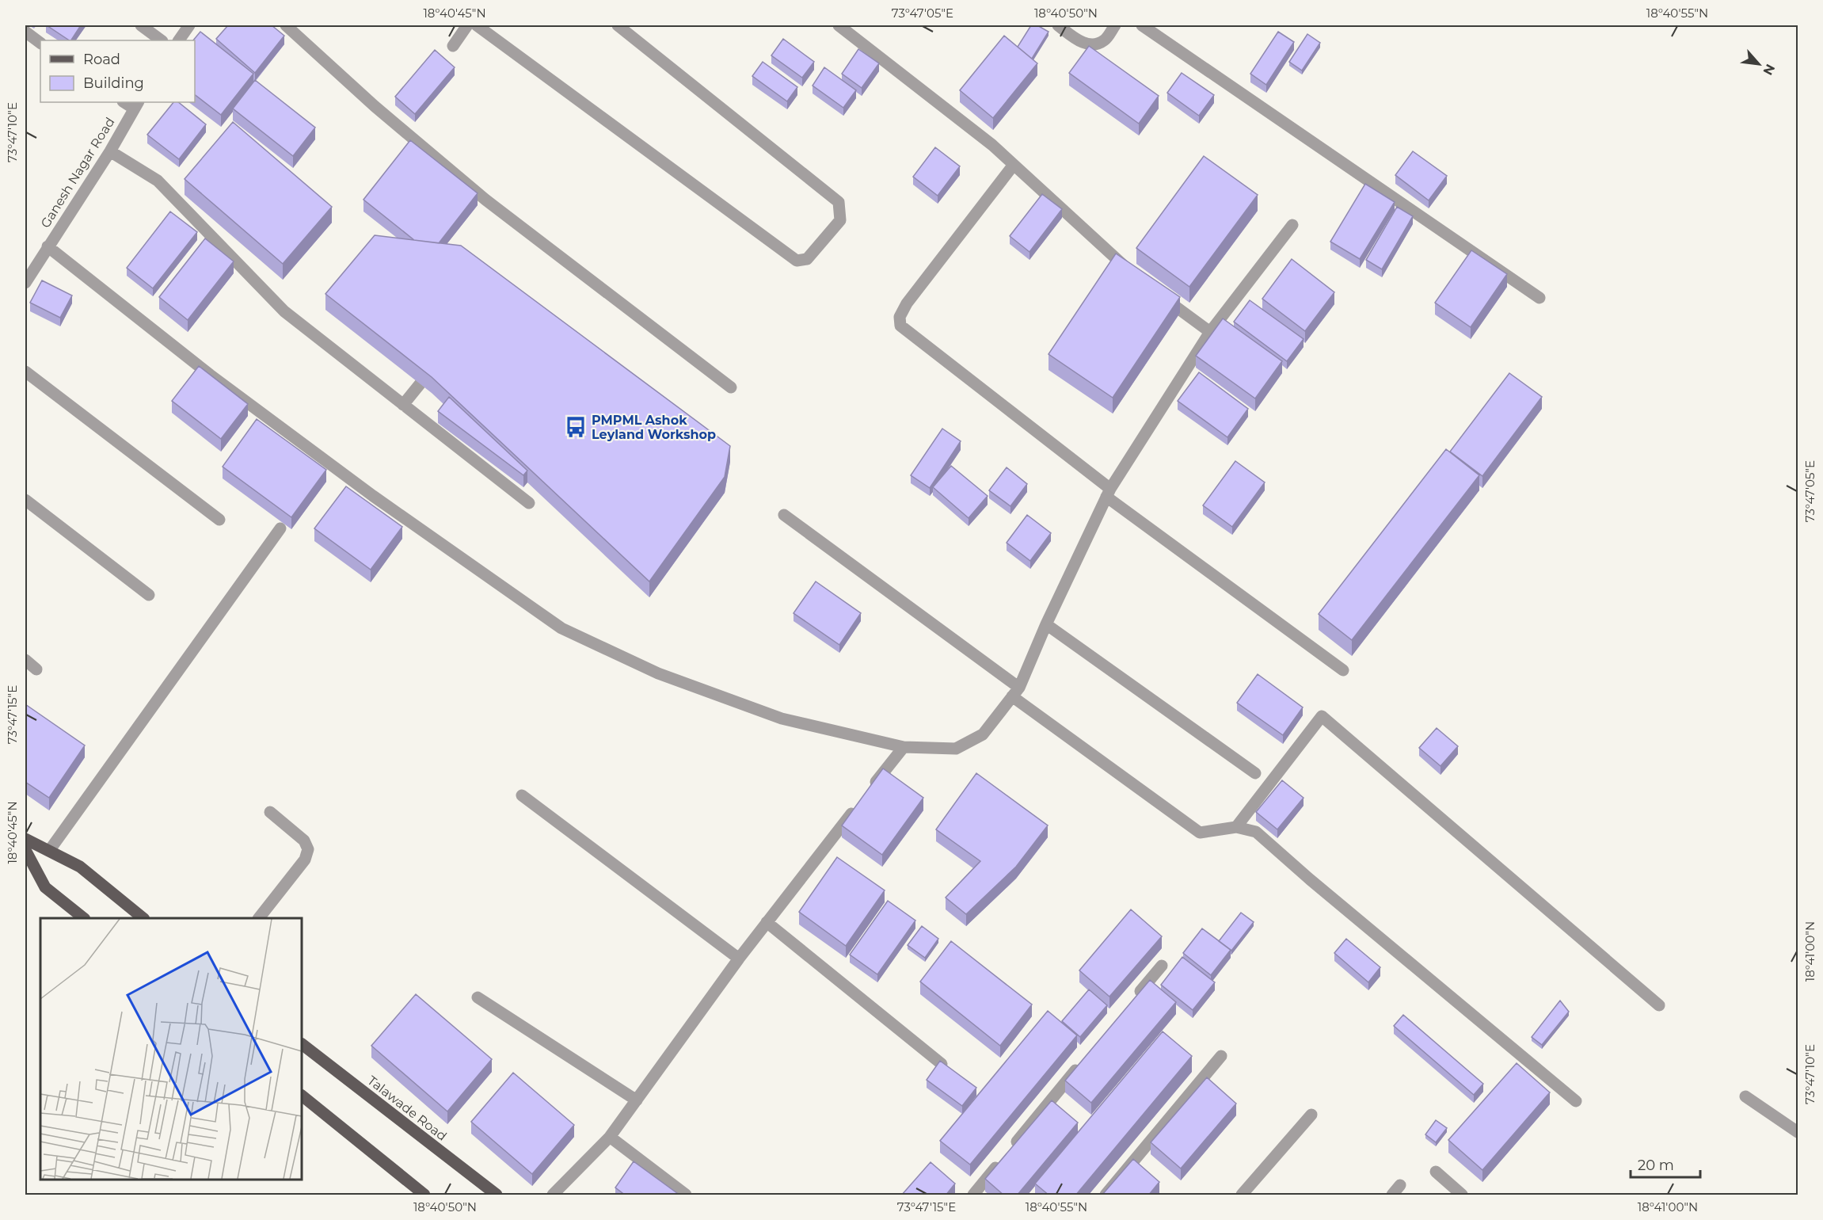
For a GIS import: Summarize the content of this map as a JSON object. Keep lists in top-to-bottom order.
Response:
{
  "streets": {
    "main road": ["Talawade Road"],
    "street": ["Ganesh Nagar Road"]
  },
  "places": {
    "bus stop": ["PMPML Ashok Leyland Workshop"]
  },
  "legend": ["Road", "Building"],
  "scale_bar": "20 m",
  "north": "bottom right",
  "coordinates": [
    "18°40'45\"N",
    "73°47'05\"E",
    "18°40'50\"N",
    "18°40'55\"N",
    "73°47'10\"E",
    "73°47'15\"E",
    "18°41'00\"N"
  ]
}
